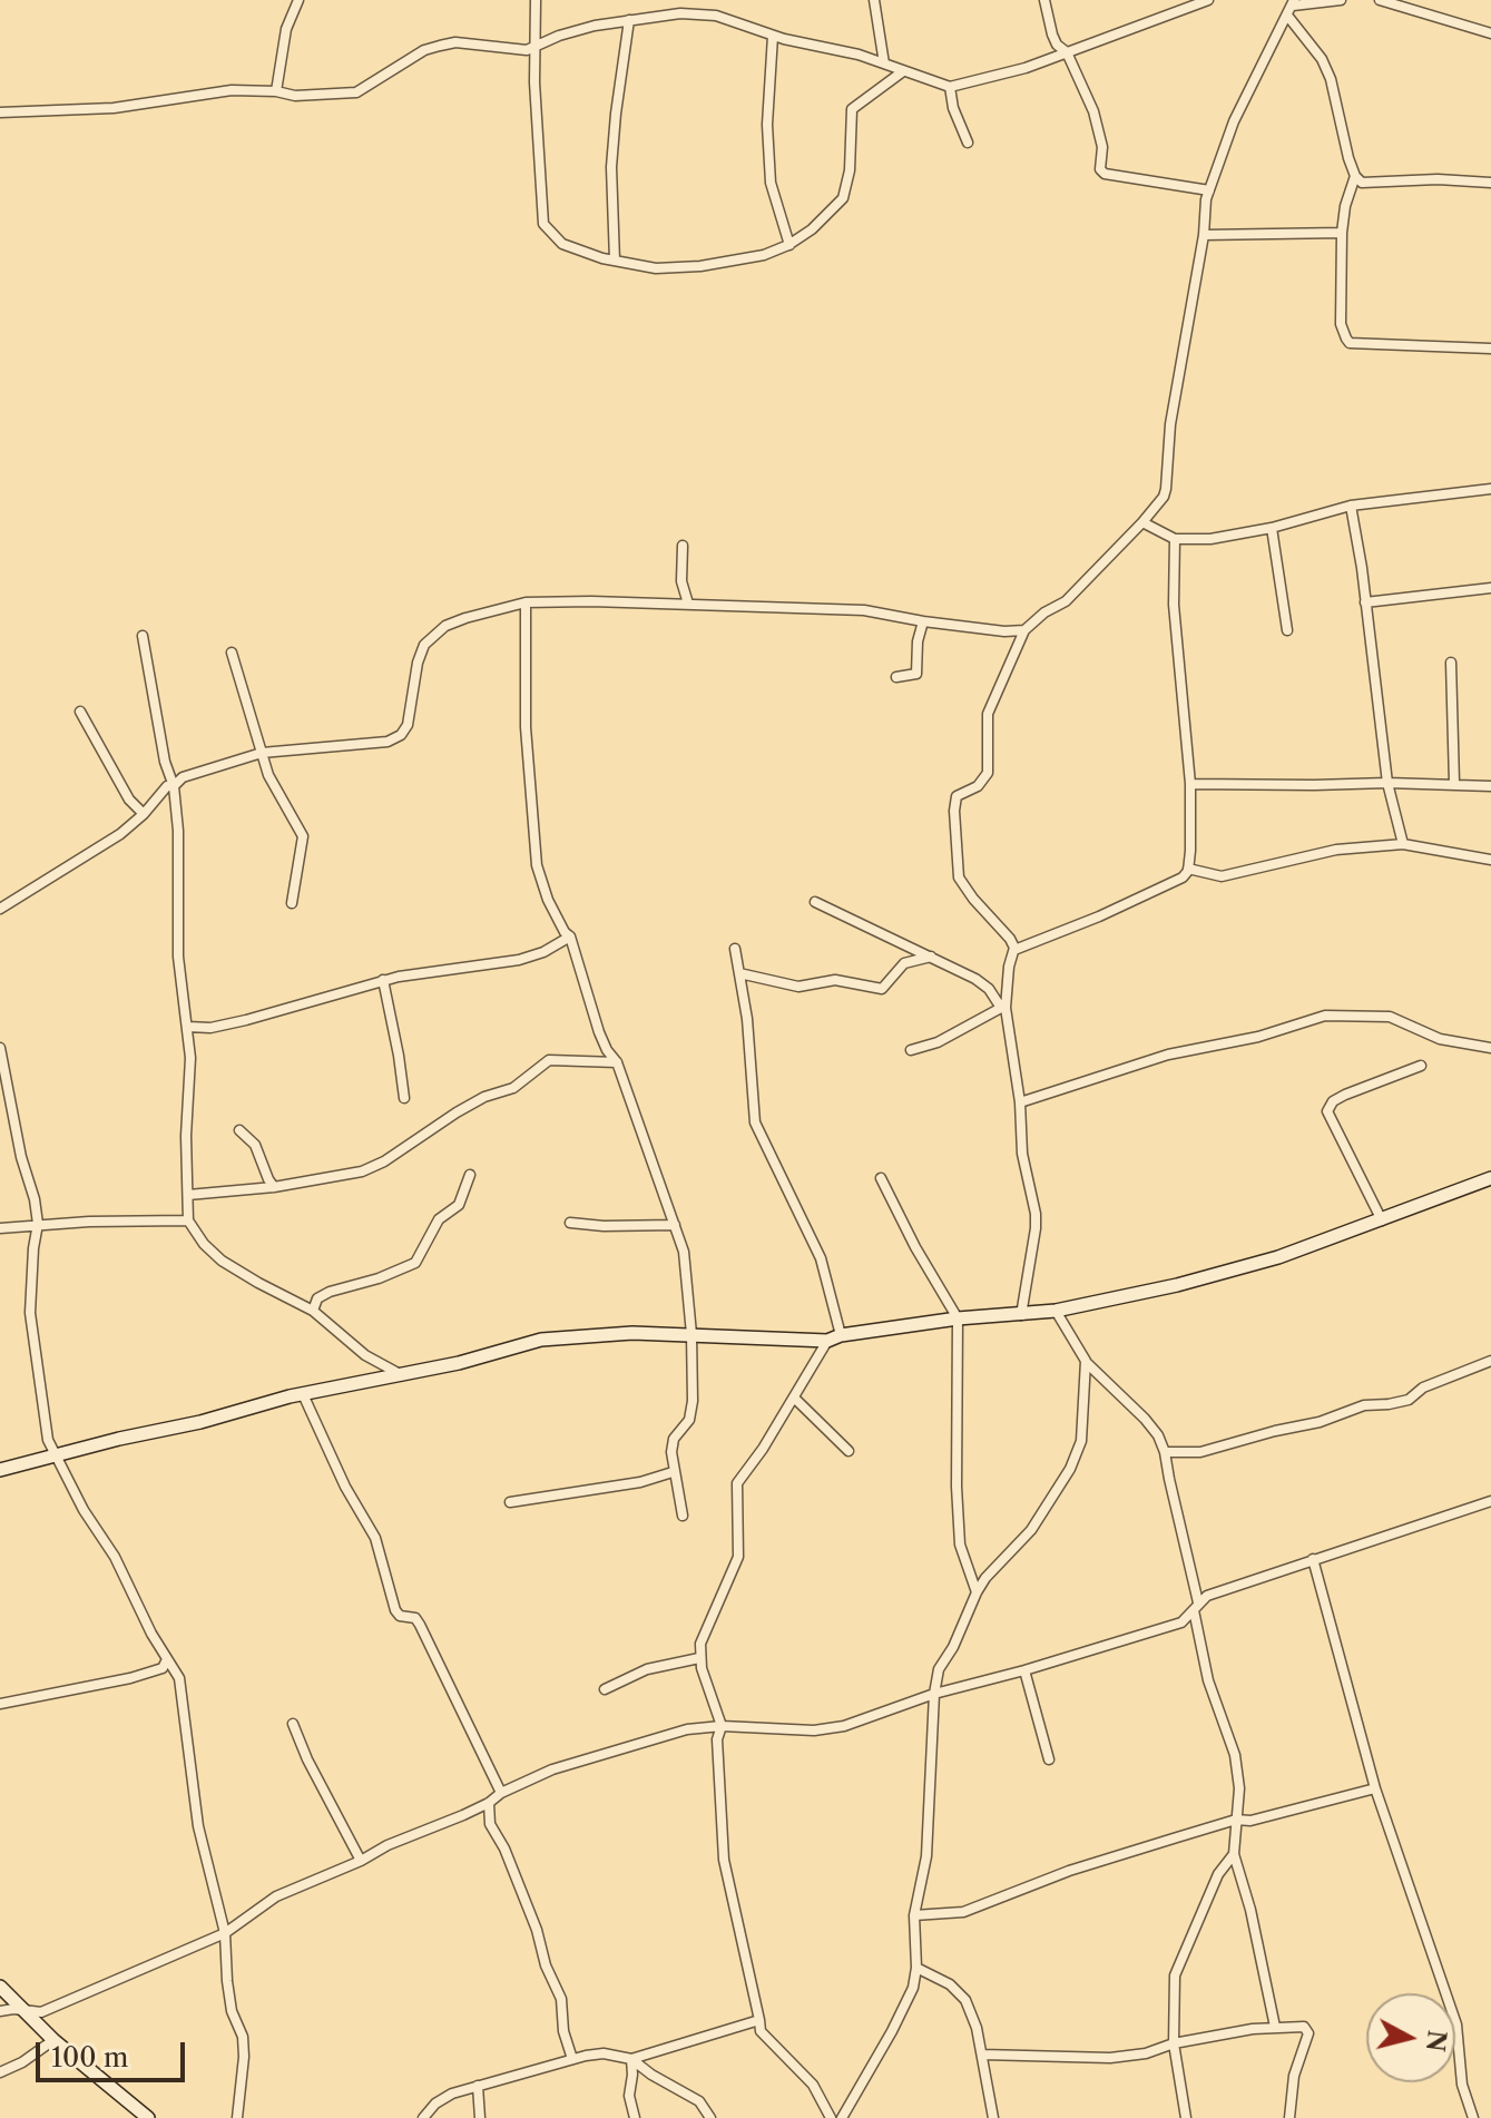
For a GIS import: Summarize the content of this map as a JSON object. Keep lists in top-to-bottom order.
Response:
{
  "scale_bar": "100 m",
  "north": "right"
}
